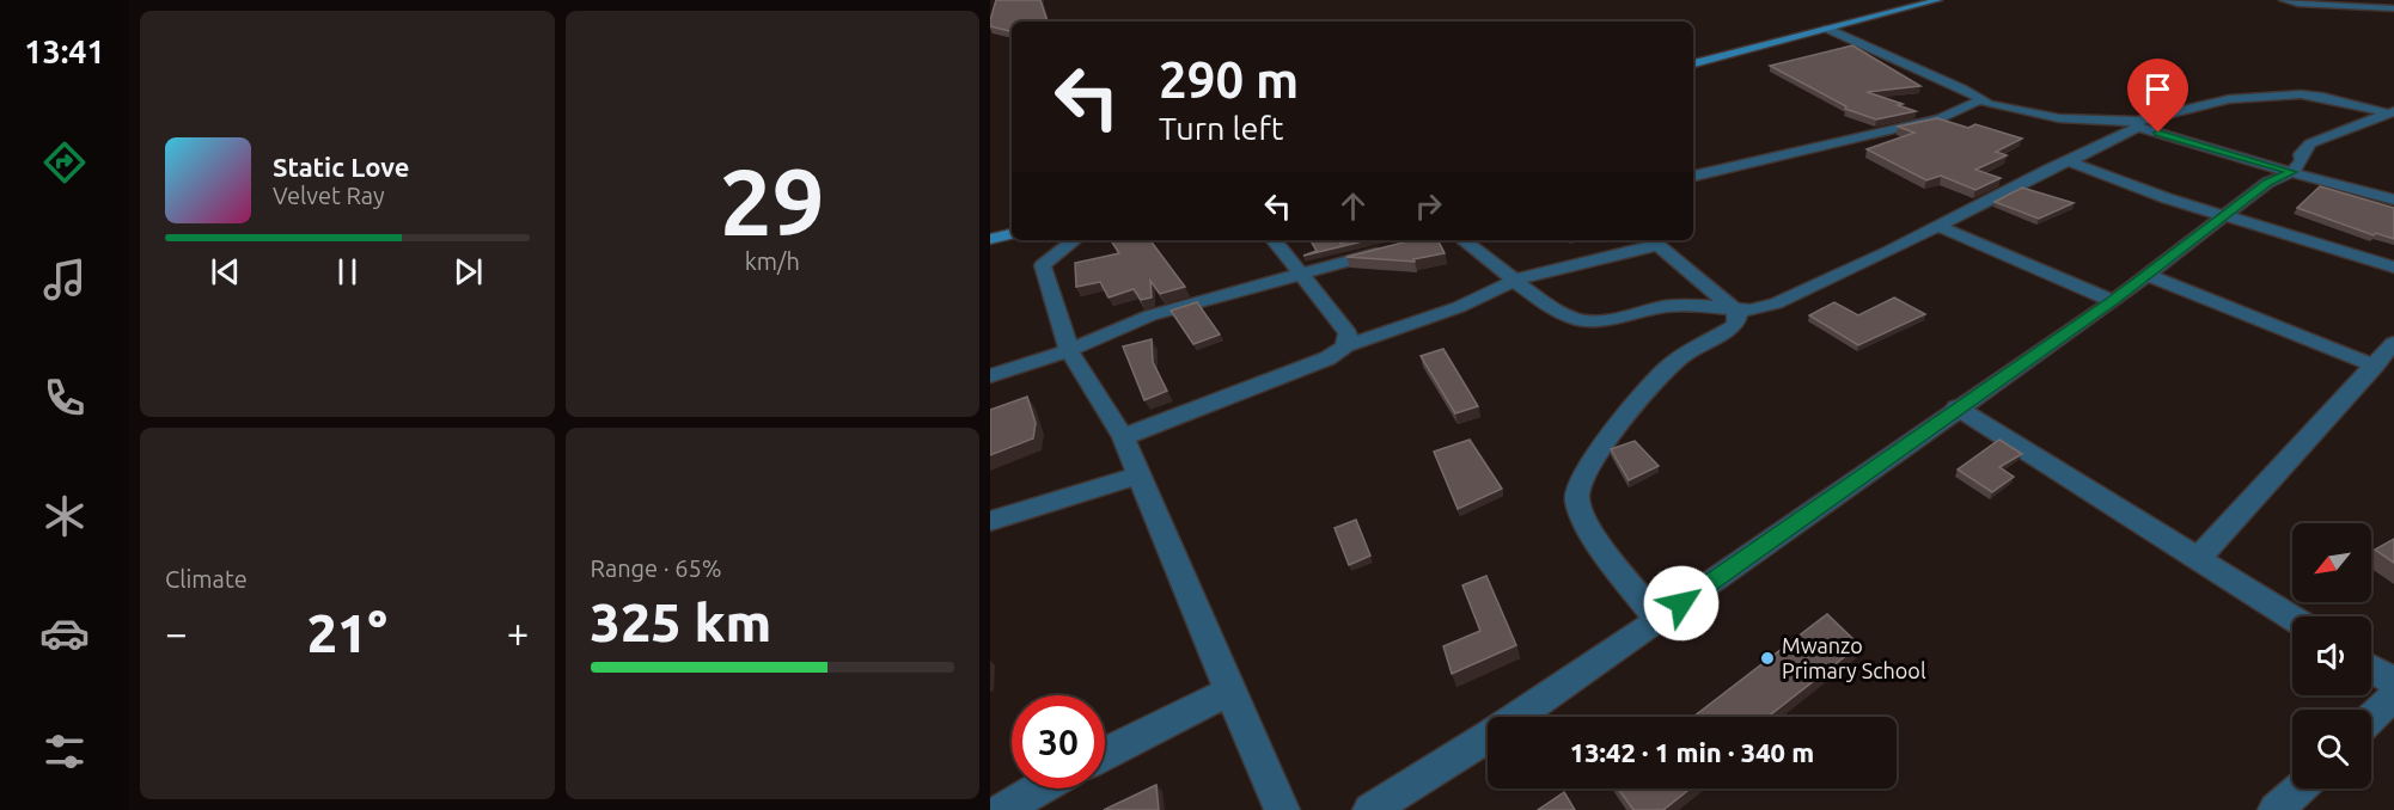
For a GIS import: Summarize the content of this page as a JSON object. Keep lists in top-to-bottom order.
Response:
{
  "places": ["Mwanzo Primary School"],
  "north": "bottom left",
  "page": {
    "tabs": "13:41",
    "tile": [
      ["29", "km/h"],
      "Climate",
      ["Range · 65%", "325 km"]
    ],
    "turn": ["290 m", "Turn left"],
    "song": ["Static Love", "Velvet Ray"],
    "heat": ["−", "21°", "+"],
    "limit": "30",
    "trip": "13:42 · 1 min · 340 m"
  }
}
